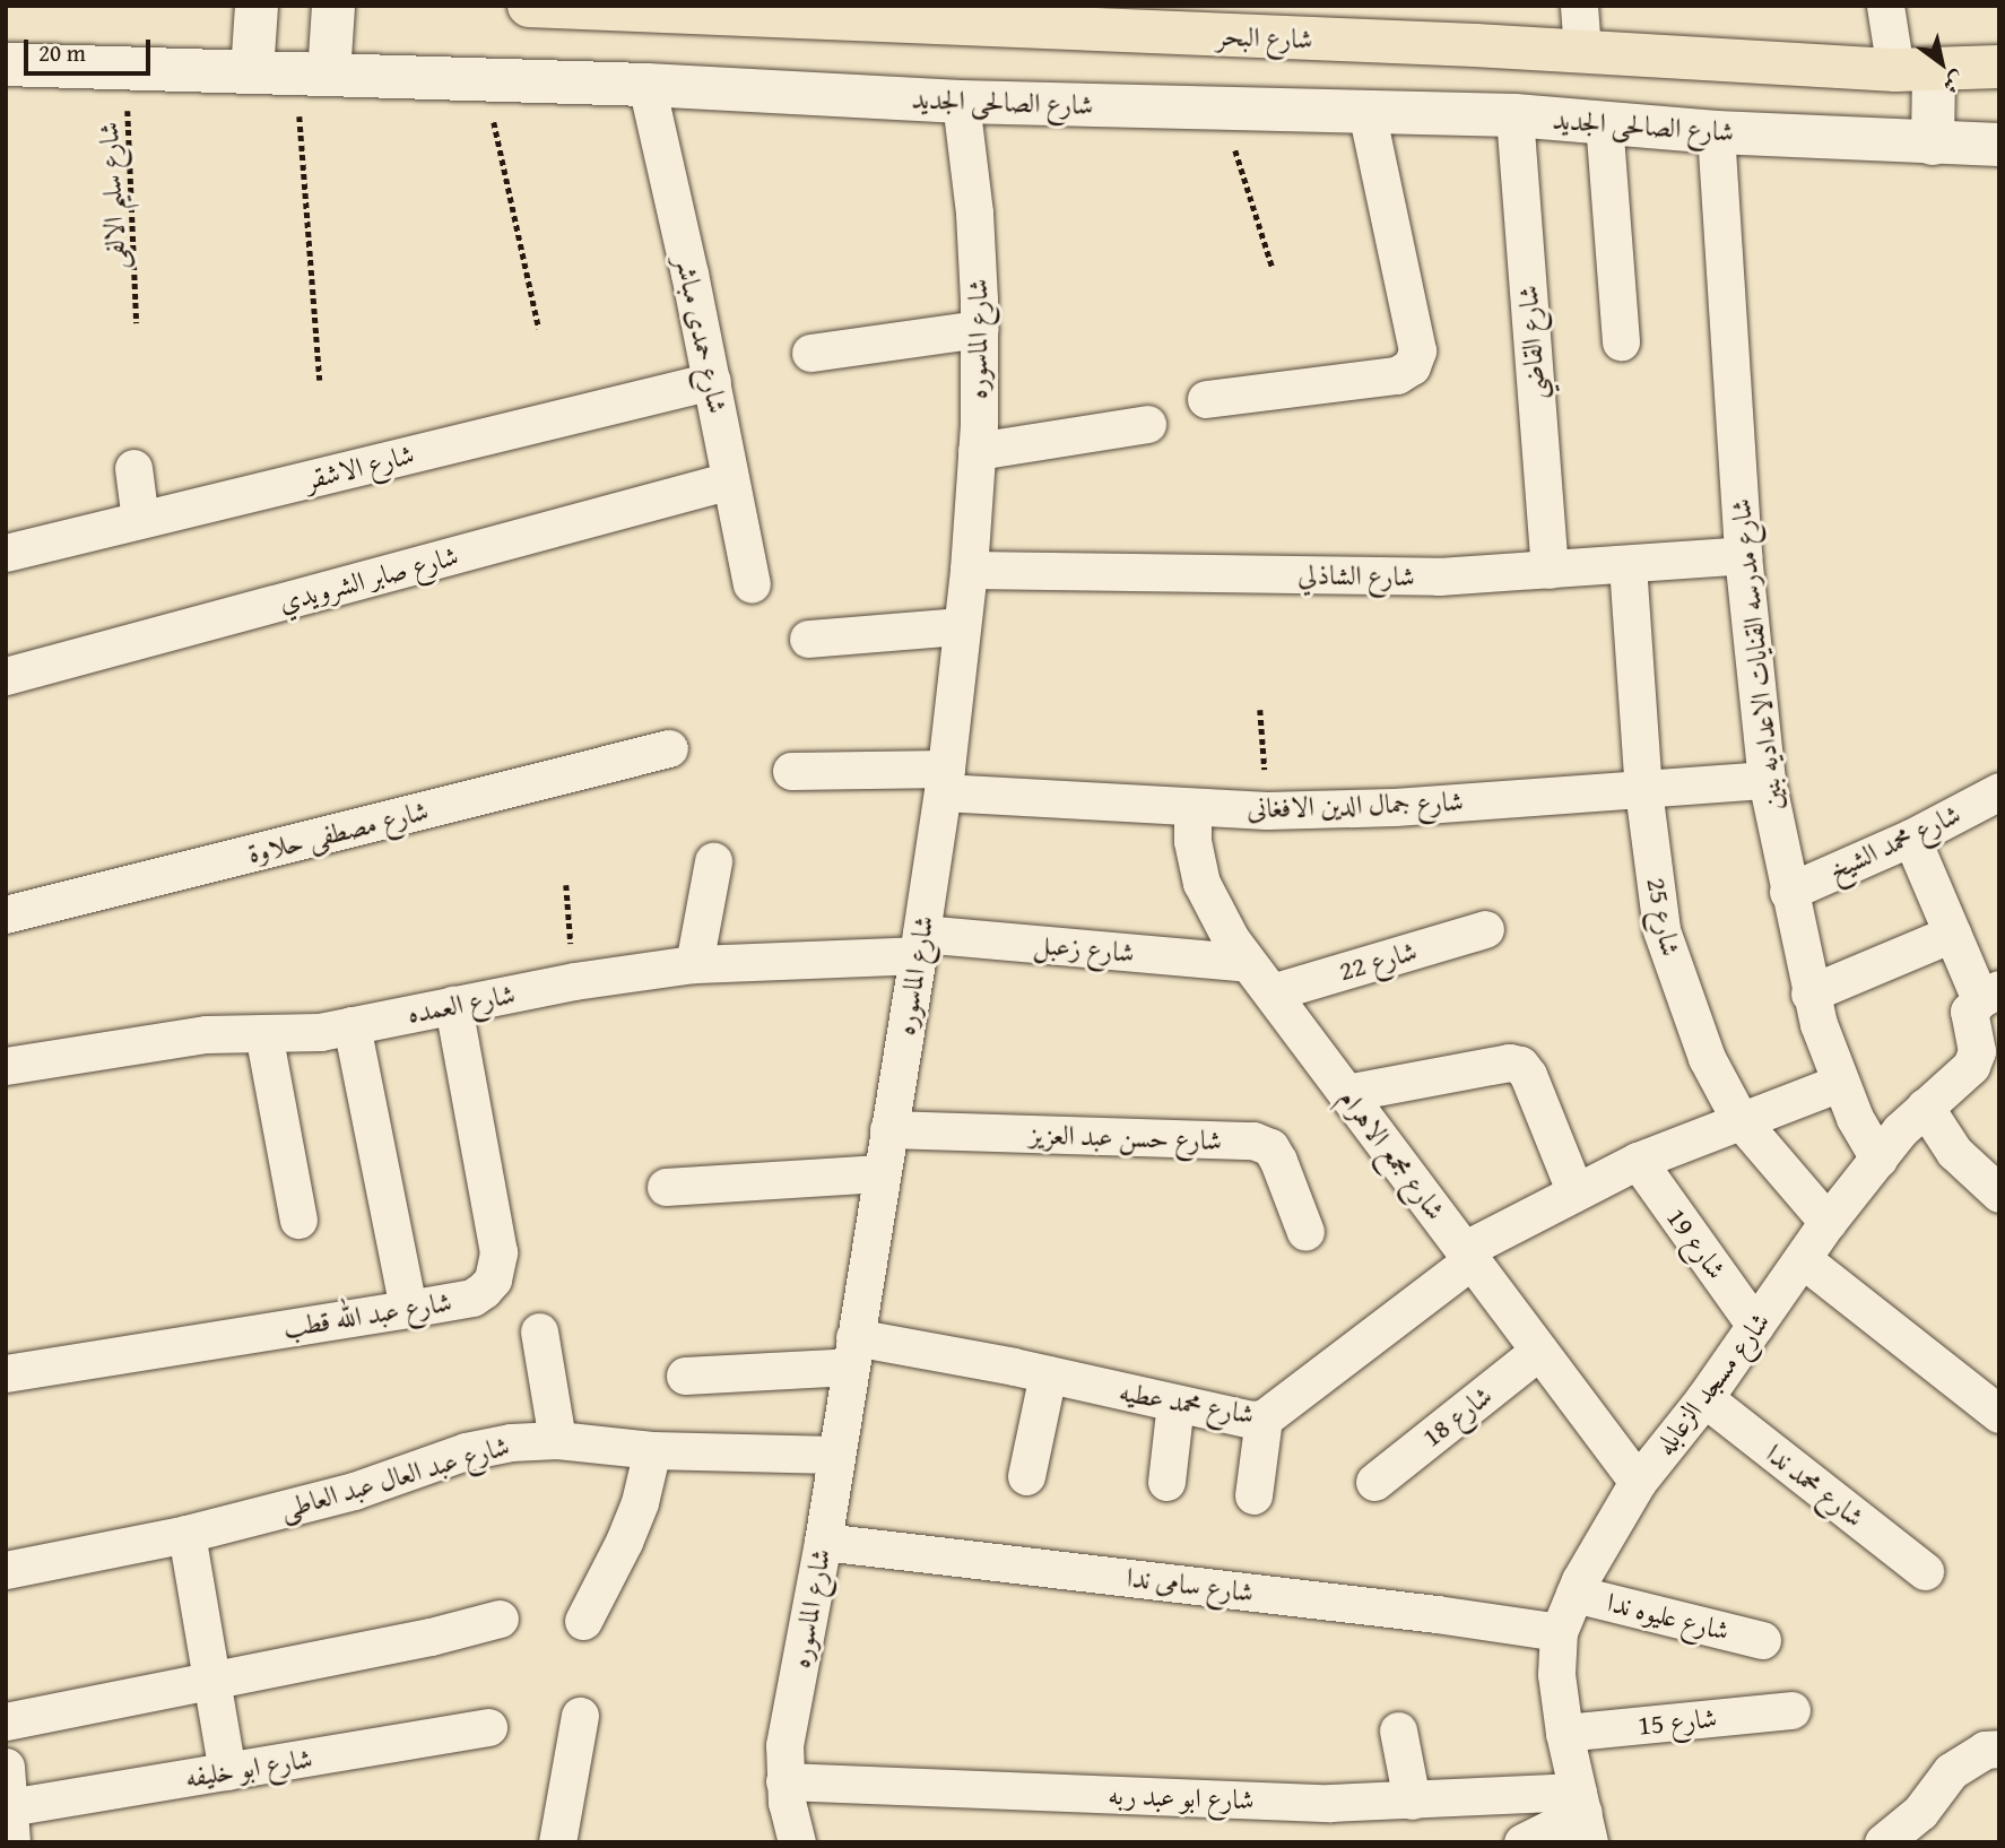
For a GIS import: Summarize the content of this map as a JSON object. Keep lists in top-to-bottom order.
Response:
{
  "streets": {
    "main road": ["شارع البحر"],
    "street": [
      "شارع الصالحى الجديد",
      "شارع حمدى مباشر",
      "شارع الماسوره",
      "شارع القاضي",
      "شارع الاشقر",
      "شارع الشاذلي",
      "شارع صابر الشرويدي",
      "شارع مدرسه القنايات الاعداديه بنين",
      "شارع جمال الدين الافغانى",
      "شارع مصطفى حلاوة",
      "شارع محمد الشيخ",
      "شارع 25",
      "شارع زعبل",
      "شارع 22",
      "شارع العمده",
      "شارع حسن عبد العزيز",
      "شارع مجمع الاهرام",
      "شارع 19",
      "شارع عبد الله قطب",
      "شارع مسجد الزعابله",
      "شارع محمد عطيه",
      "شارع 18",
      "شارع عبد العال عبد العاطى",
      "شارع محمد ندا",
      "شارع سامى ندا",
      "شارع عليوه ندا",
      "شارع 15",
      "شارع ابو خليفه",
      "شارع ابو عبد ربه"
    ],
    "path": ["شارع سليم الالفى"]
  },
  "crossings": [
    ["شارع الصالحى الجديد", "شارع سليم الالفى"],
    ["شارع الصالحى الجديد", "شارع حمدى مباشر"],
    ["شارع الصالحى الجديد", "شارع الماسوره"],
    ["شارع الصالحى الجديد", "شارع القاضي"],
    ["شارع الصالحى الجديد", "شارع مدرسه القنايات الاعداديه بنين"],
    ["شارع حمدى مباشر", "شارع الاشقر"],
    ["شارع حمدى مباشر", "شارع صابر الشرويدي"],
    ["شارع الماسوره", "شارع الشاذلي"],
    ["شارع الماسوره", "شارع جمال الدين الافغانى"],
    ["شارع الماسوره", "شارع زعبل"],
    ["شارع الماسوره", "شارع العمده"],
    ["شارع الماسوره", "شارع حسن عبد العزيز"],
    ["شارع الماسوره", "شارع محمد عطيه"],
    ["شارع الماسوره", "شارع عبد العال عبد العاطى"],
    ["شارع الماسوره", "شارع سامى ندا"],
    ["شارع الماسوره", "شارع ابو عبد ربه"],
    ["شارع القاضي", "شارع الشاذلي"],
    ["شارع الشاذلي", "شارع مدرسه القنايات الاعداديه بنين"],
    ["شارع الشاذلي", "شارع 25"],
    ["شارع مدرسه القنايات الاعداديه بنين", "شارع جمال الدين الافغانى"],
    ["شارع مدرسه القنايات الاعداديه بنين", "شارع محمد الشيخ"],
    ["شارع مدرسه القنايات الاعداديه بنين", "شارع مسجد الزعابله"],
    ["شارع مدرسه القنايات الاعداديه بنين", "شارع محمد عطيه"],
    ["شارع جمال الدين الافغانى", "شارع 25"],
    ["شارع جمال الدين الافغانى", "شارع مجمع الاهرام"],
    ["شارع 25", "شارع مسجد الزعابله"],
    ["شارع 25", "شارع محمد عطيه"],
    ["شارع زعبل", "شارع العمده"],
    ["شارع زعبل", "شارع مجمع الاهرام"],
    ["شارع 22", "شارع مجمع الاهرام"],
    ["شارع العمده", "شارع عبد الله قطب"],
    ["شارع مجمع الاهرام", "شارع مسجد الزعابله"],
    ["شارع مجمع الاهرام", "شارع محمد عطيه"],
    ["شارع مجمع الاهرام", "شارع 18"],
    ["شارع 19", "شارع مسجد الزعابله"],
    ["شارع 19", "شارع محمد عطيه"],
    ["شارع مسجد الزعابله", "شارع محمد ندا"],
    ["شارع مسجد الزعابله", "شارع سامى ندا"],
    ["شارع مسجد الزعابله", "شارع عليوه ندا"],
    ["شارع مسجد الزعابله", "شارع 15"],
    ["شارع مسجد الزعابله", "شارع ابو عبد ربه"]
  ],
  "scale_bar": "20 m",
  "north": "bottom right"
}
